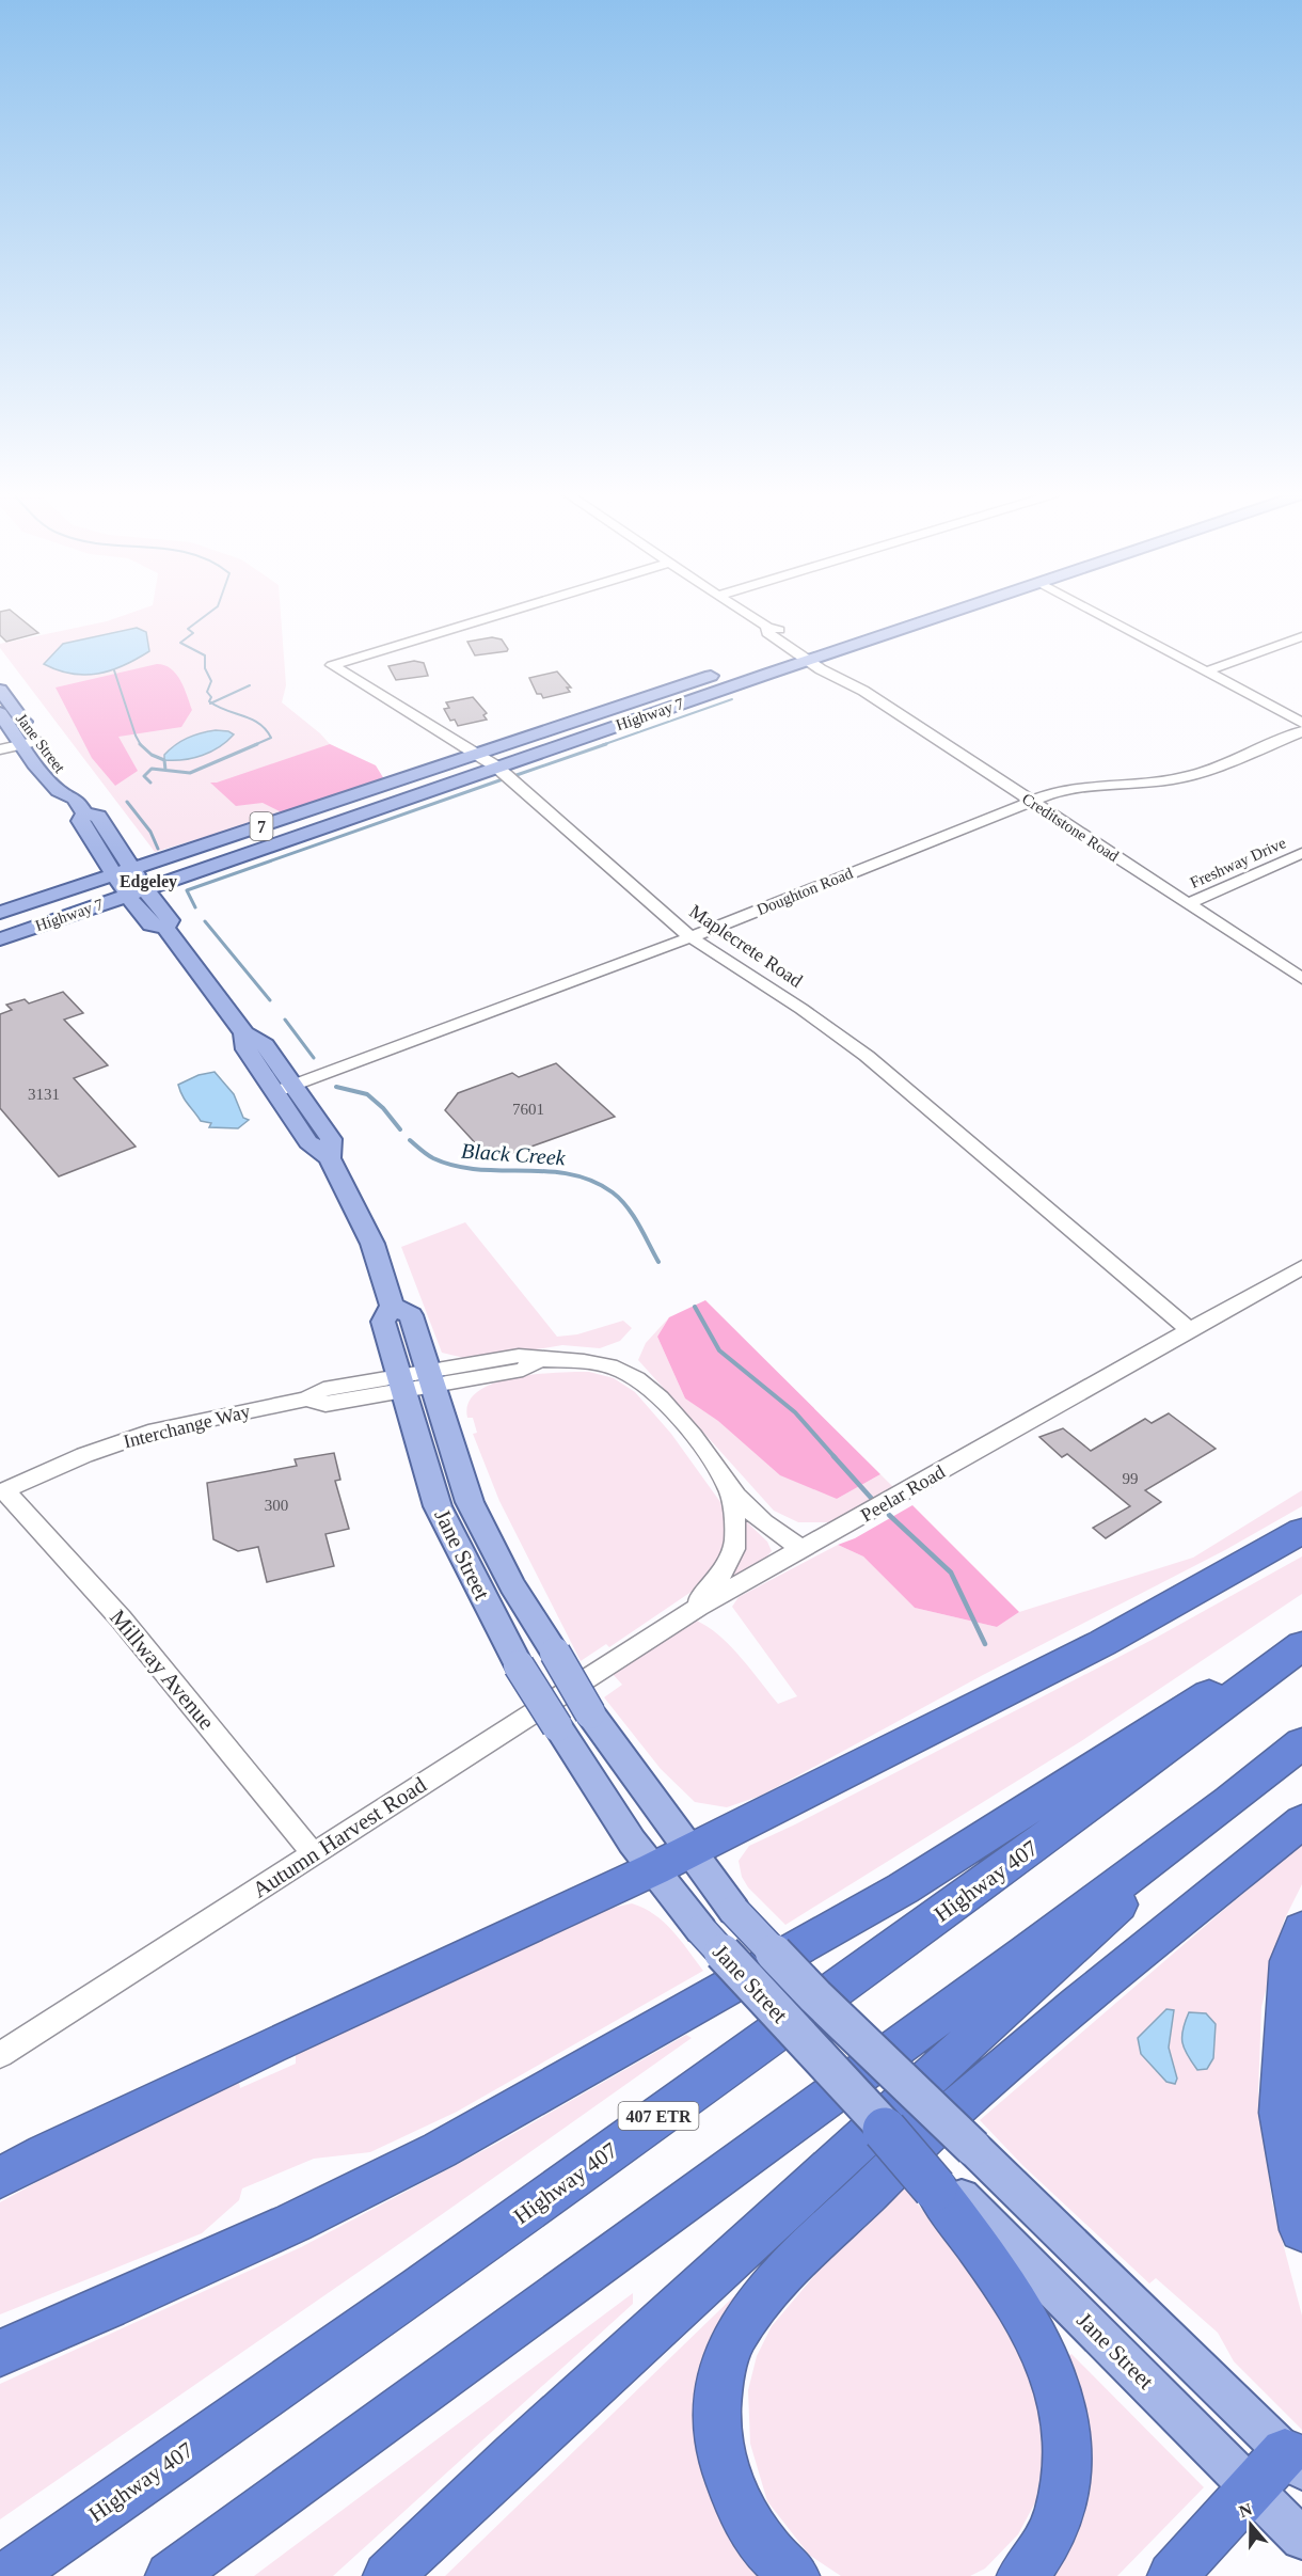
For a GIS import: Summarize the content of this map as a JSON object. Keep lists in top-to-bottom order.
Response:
{
  "streets": {
    "highway": ["Highway 407", "407 ETR"],
    "main road": ["Highway 7", "Jane Street", "7"],
    "street": [
      "Creditstone Road",
      "Freshway Drive",
      "Doughton Road",
      "Maplecrete Road",
      "Interchange Way",
      "Peelar Road",
      "Millway Avenue",
      "Autumn Harvest Road"
    ]
  },
  "crossings": [
    ["Highway 7", "Jane Street"],
    ["Highway 7", "Creditstone Road"],
    ["Highway 7", "Maplecrete Road"],
    ["Jane Street", "Doughton Road"],
    ["Jane Street", "Interchange Way"],
    ["Creditstone Road", "Freshway Drive"],
    ["Creditstone Road", "Doughton Road"],
    ["Doughton Road", "Maplecrete Road"],
    ["Maplecrete Road", "Peelar Road"],
    ["Interchange Way", "Millway Avenue"],
    ["Peelar Road", "Autumn Harvest Road"],
    ["Millway Avenue", "Autumn Harvest Road"]
  ],
  "districts": ["Edgeley"],
  "water": ["Black Creek"],
  "house_numbers": [
    "3131",
    "7601",
    "99",
    "300"
  ],
  "north": "top"
}
